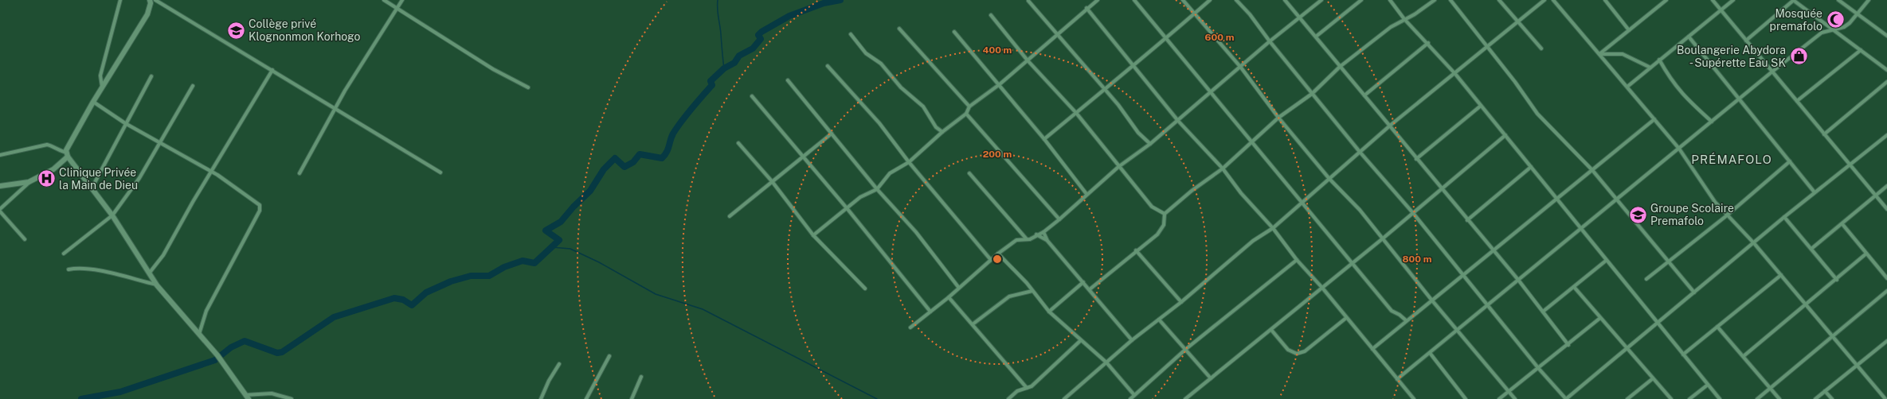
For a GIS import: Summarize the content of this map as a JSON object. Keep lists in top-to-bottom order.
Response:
{
  "districts": ["PRÉMAFOLO"],
  "places": {
    "mosque": ["Mosquée premafolo"],
    "school or university": ["Collège privé Klognonmon Korhogo", "Groupe Scolaire Premafolo"],
    "shop": ["Boulangerie Abydora - Supérette Eau SK"],
    "hospital": ["Clinique Privée la Main de Dieu"]
  },
  "rings": [
    "600 m",
    "400 m",
    "200 m",
    "800 m"
  ]
}
